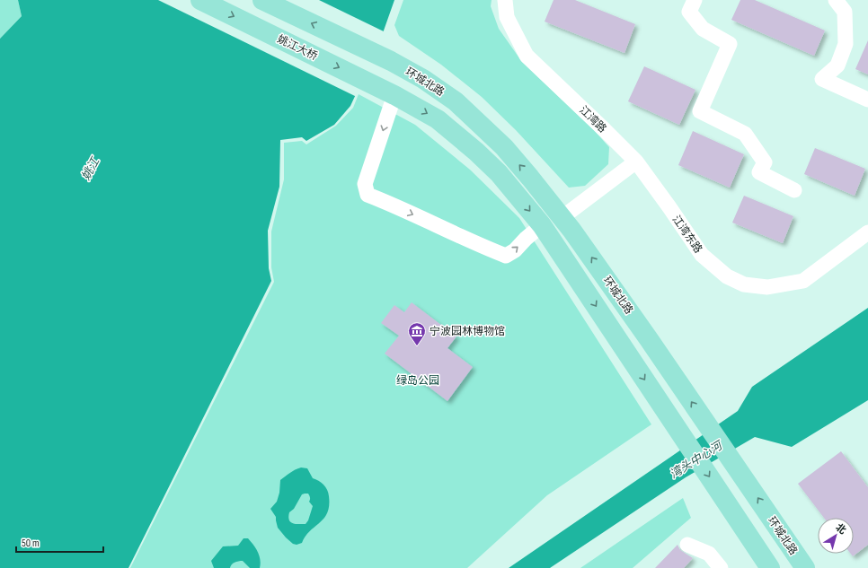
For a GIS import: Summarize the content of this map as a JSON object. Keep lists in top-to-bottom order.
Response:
{
  "streets": {
    "main road": ["姚江大桥", "环城北路"],
    "street": ["江湾路", "江湾东路"]
  },
  "crossings": [
    ["江湾路", "江湾东路"]
  ],
  "one_way": ["姚江大桥"],
  "water": ["姚江", "湾头中心河"],
  "parks": ["绿岛公园"],
  "places": {
    "museum": ["宁波园林博物馆"]
  },
  "scale_bar": "50 m",
  "north": "top right"
}
